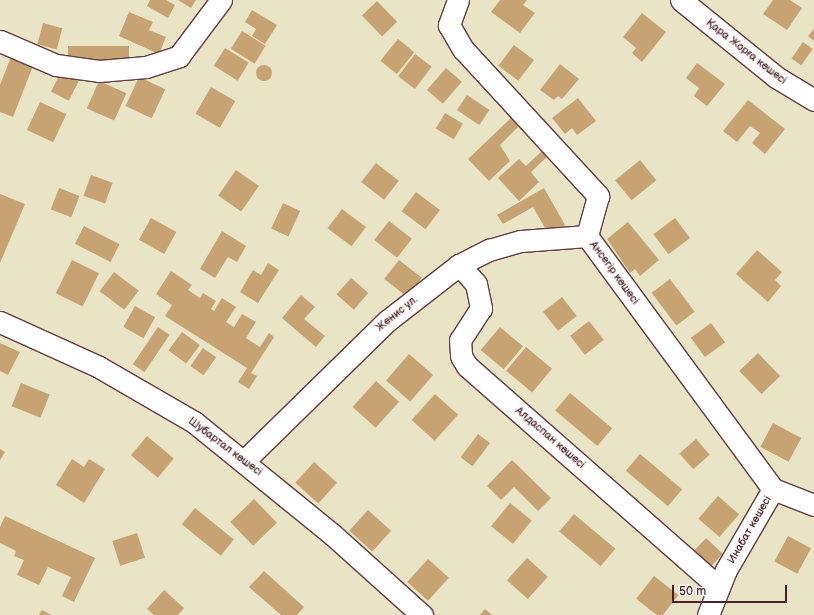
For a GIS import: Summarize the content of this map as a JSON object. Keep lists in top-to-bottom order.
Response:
{
  "streets": {
    "street": [
      "Қара Жорға көшесі",
      "Ансегір көшесі",
      "Женис ул.",
      "Алдаспан көшесі",
      "Шубартал көшесі",
      "Инабат көшесі"
    ]
  },
  "crossings": [
    ["Ансегір көшесі", "Женис ул."],
    ["Ансегір көшесі", "Инабат көшесі"],
    ["Женис ул.", "Алдаспан көшесі"],
    ["Женис ул.", "Шубартал көшесі"],
    ["Алдаспан көшесі", "Инабат көшесі"]
  ],
  "scale_bar": "50 m"
}
